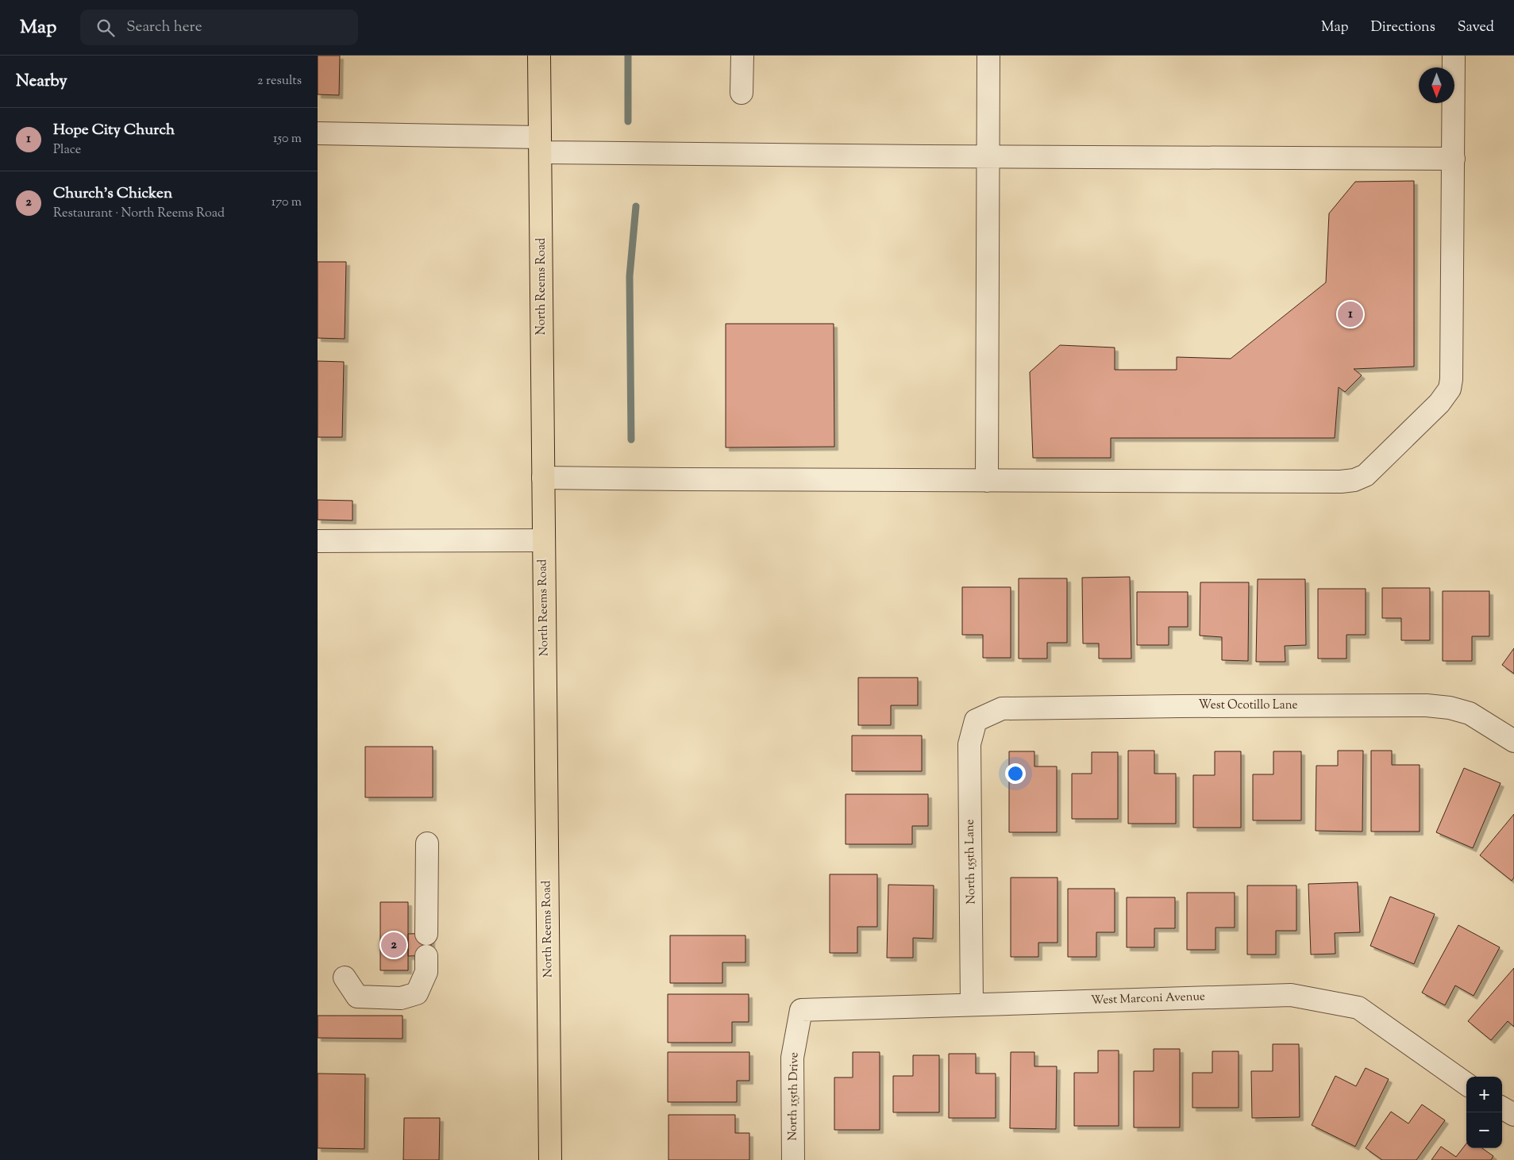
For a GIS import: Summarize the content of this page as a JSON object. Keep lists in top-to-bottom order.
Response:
{
  "streets": {
    "main road": ["North Reems Road"],
    "street": [
      "West Ocotillo Lane",
      "North 155th Lane",
      "West Marconi Avenue",
      "North 155th Drive"
    ]
  },
  "crossings": [
    ["West Ocotillo Lane", "North 155th Lane"],
    ["North 155th Lane", "West Marconi Avenue"],
    ["West Marconi Avenue", "North 155th Drive"]
  ],
  "north": "bottom",
  "page": {
    "header": "Map",
    "search": "Search here",
    "nav": ["Map", "Directions", "Saved"],
    "heading": ["Nearby", "2 results"],
    "list": [
      {
        "mark": "1",
        "name": "Hope City Church",
        "note": "Place",
        "value": "150 m"
      },
      {
        "mark": "2",
        "name": "Church's Chicken",
        "note": "Restaurant · North Reems Road",
        "value": "170 m"
      }
    ],
    "pins": ["1", "2"],
    "map_buttons": ["+", "−"]
  }
}
